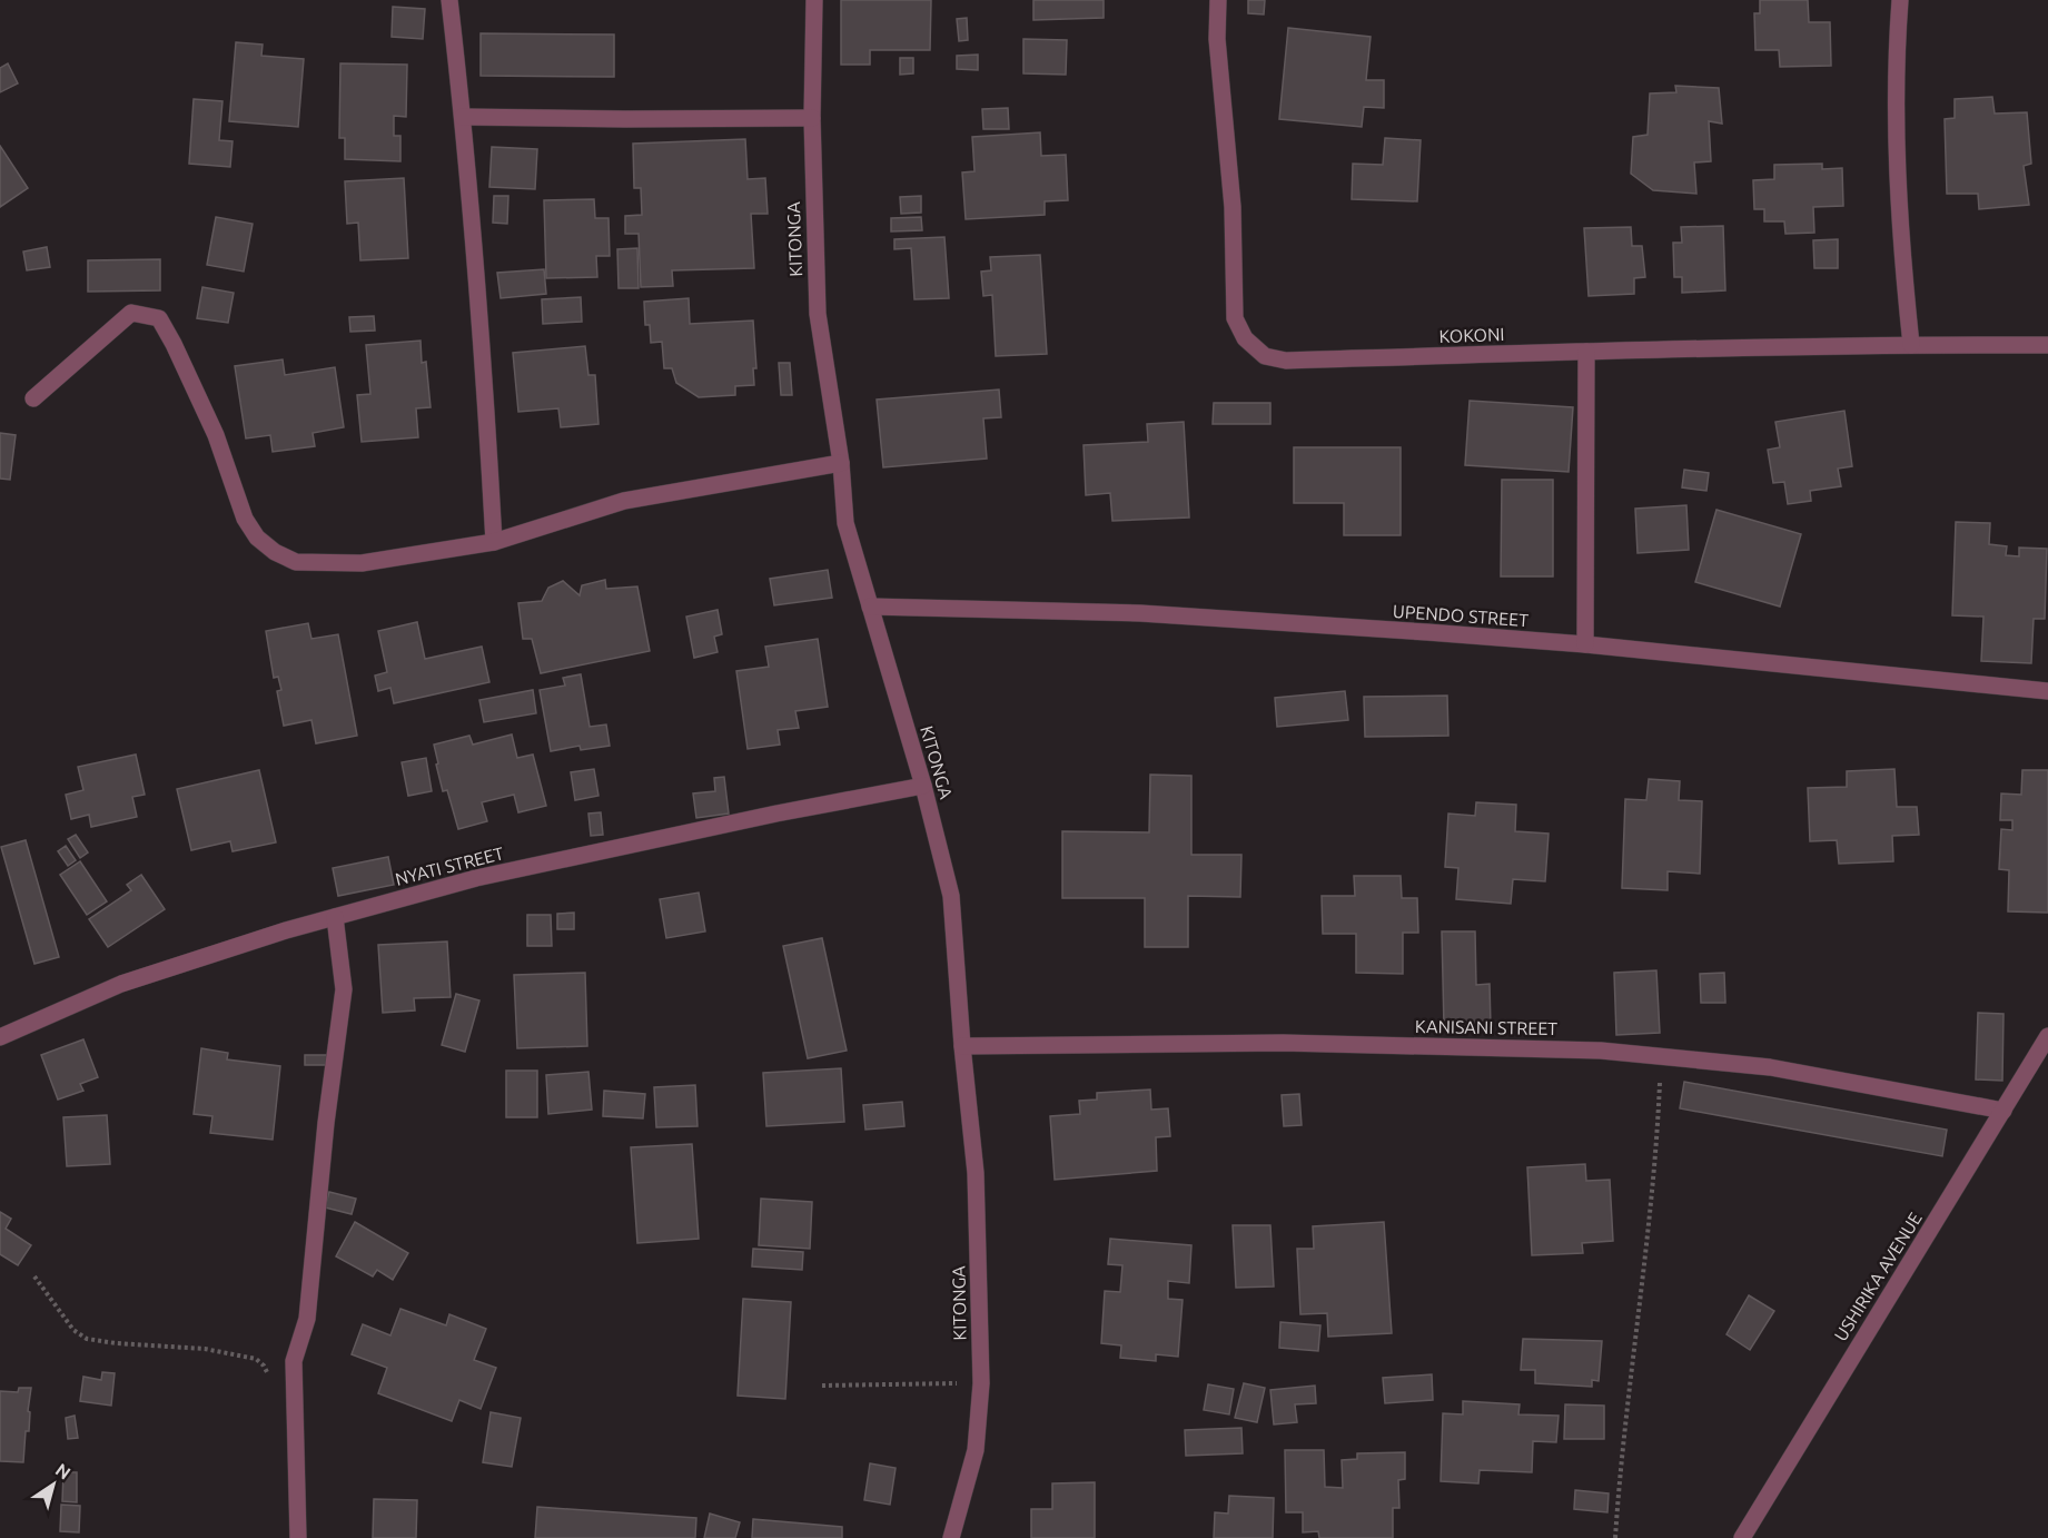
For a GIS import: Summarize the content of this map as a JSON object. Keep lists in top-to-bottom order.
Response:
{
  "streets": {
    "street": [
      "KITONGA",
      "KOKONI",
      "UPENDO STREET",
      "NYATI STREET",
      "KANISANI STREET",
      "USHIRIKA AVENUE"
    ]
  },
  "crossings": [
    ["KITONGA", "UPENDO STREET"],
    ["KITONGA", "NYATI STREET"],
    ["KITONGA", "KANISANI STREET"],
    ["KANISANI STREET", "USHIRIKA AVENUE"]
  ],
  "north": "top right"
}
